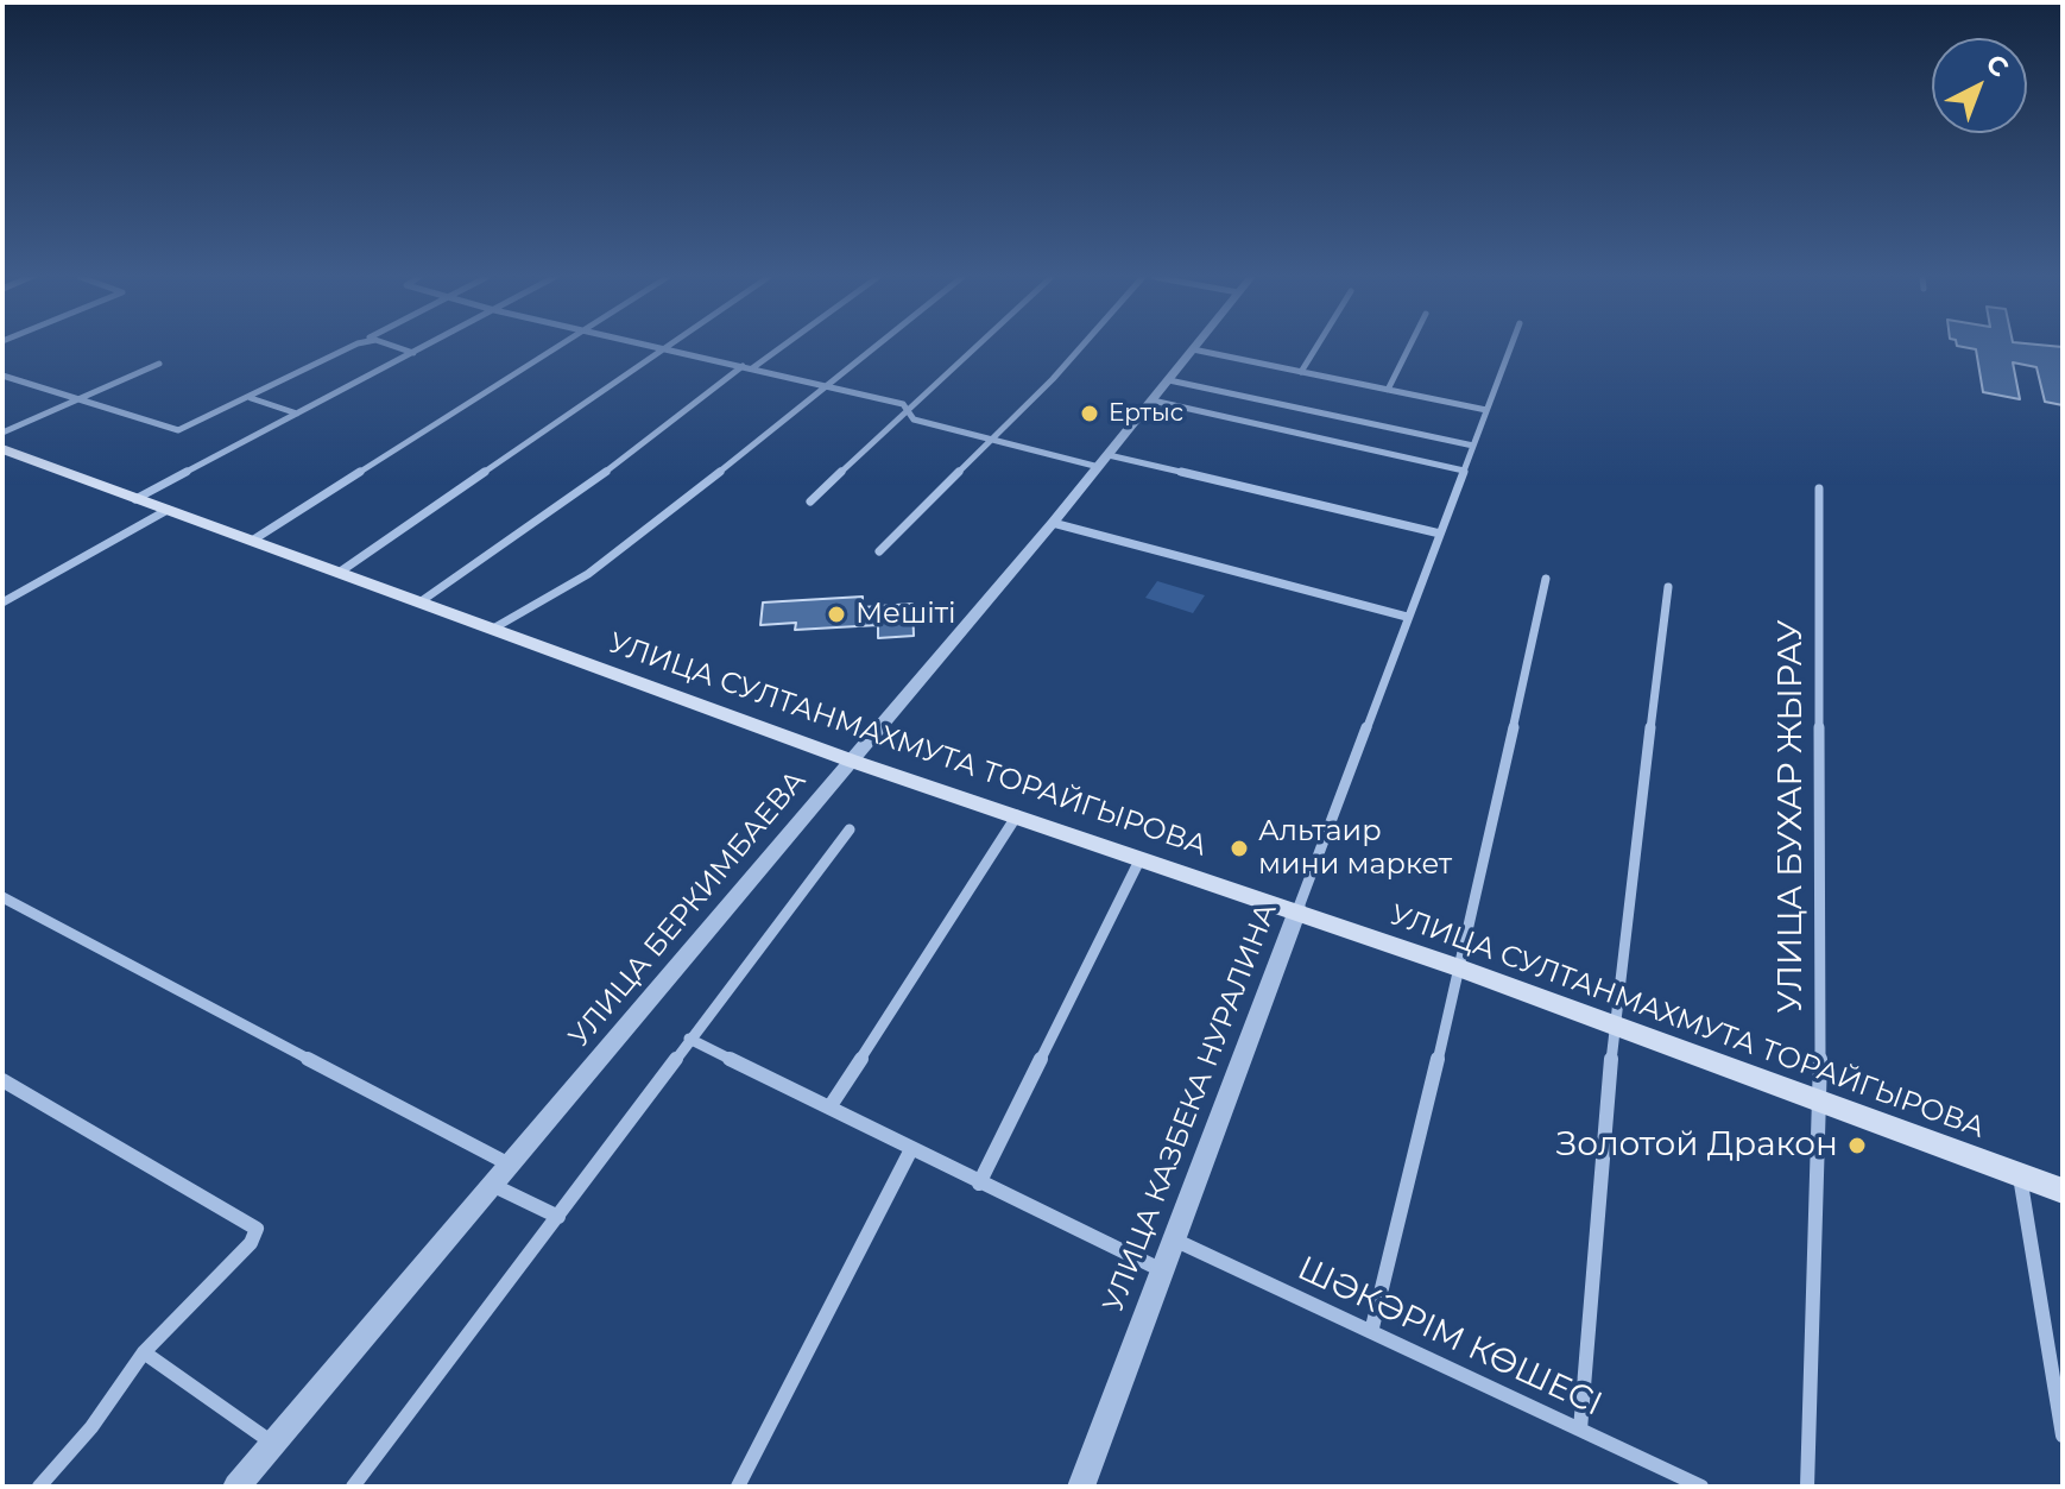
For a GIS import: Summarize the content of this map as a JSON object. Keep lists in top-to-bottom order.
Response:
{
  "streets": {
    "main road": ["УЛИЦА СУЛТАНМАХМУТА ТОРАЙГЫРОВА"],
    "street": [
      "УЛИЦА БУХАР ЖЫРАУ",
      "УЛИЦА БЕРКИМБАЕВА",
      "УЛИЦА КАЗБЕКА НУРАЛИНА",
      "ШӘКӘРІМ КӨШЕСІ"
    ]
  },
  "crossings": [
    ["УЛИЦА СУЛТАНМАХМУТА ТОРАЙГЫРОВА", "УЛИЦА БУХАР ЖЫРАУ"],
    ["УЛИЦА СУЛТАНМАХМУТА ТОРАЙГЫРОВА", "УЛИЦА БЕРКИМБАЕВА"],
    ["УЛИЦА СУЛТАНМАХМУТА ТОРАЙГЫРОВА", "УЛИЦА КАЗБЕКА НУРАЛИНА"],
    ["УЛИЦА КАЗБЕКА НУРАЛИНА", "ШӘКӘРІМ КӨШЕСІ"]
  ],
  "places": [
    "Ертыс",
    "Мешіті",
    "Альтаир мини маркет",
    "Золотой Дракон"
  ],
  "north": "top right"
}
